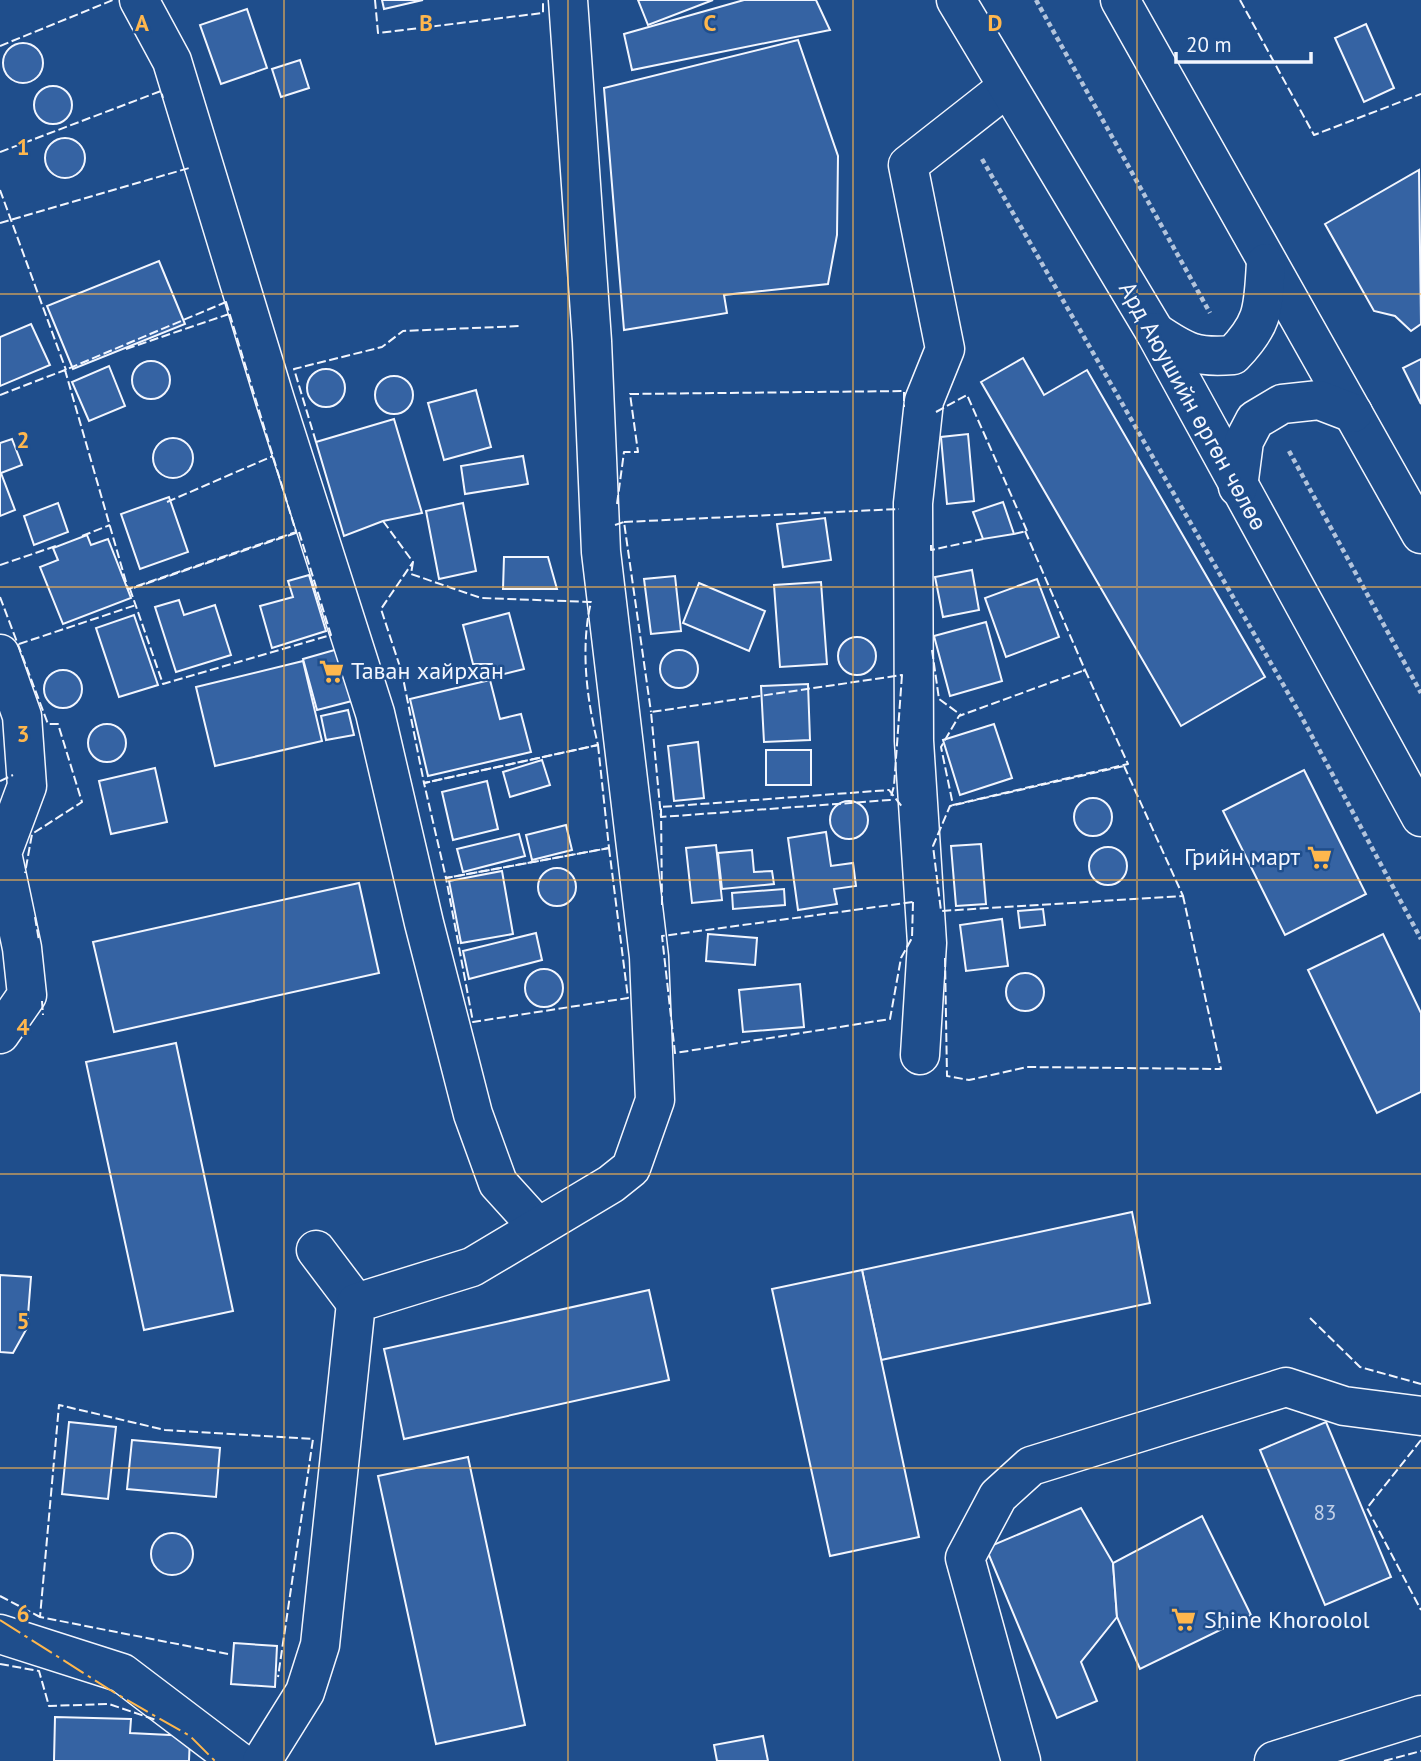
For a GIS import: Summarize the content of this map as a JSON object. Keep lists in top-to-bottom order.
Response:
{
  "streets": {
    "street": ["Ард Аюушийн өргөн чөлөө"]
  },
  "places": {
    "supermarket": ["Таван хайрхан", "Грийн март", "Shine Khoroolol"]
  },
  "house_numbers": ["83"],
  "scale_bar": "20 m",
  "grid": {
    "columns": [
      "A",
      "B",
      "C",
      "D"
    ],
    "rows": [
      "1",
      "2",
      "3",
      "4",
      "5",
      "6"
    ]
  }
}
